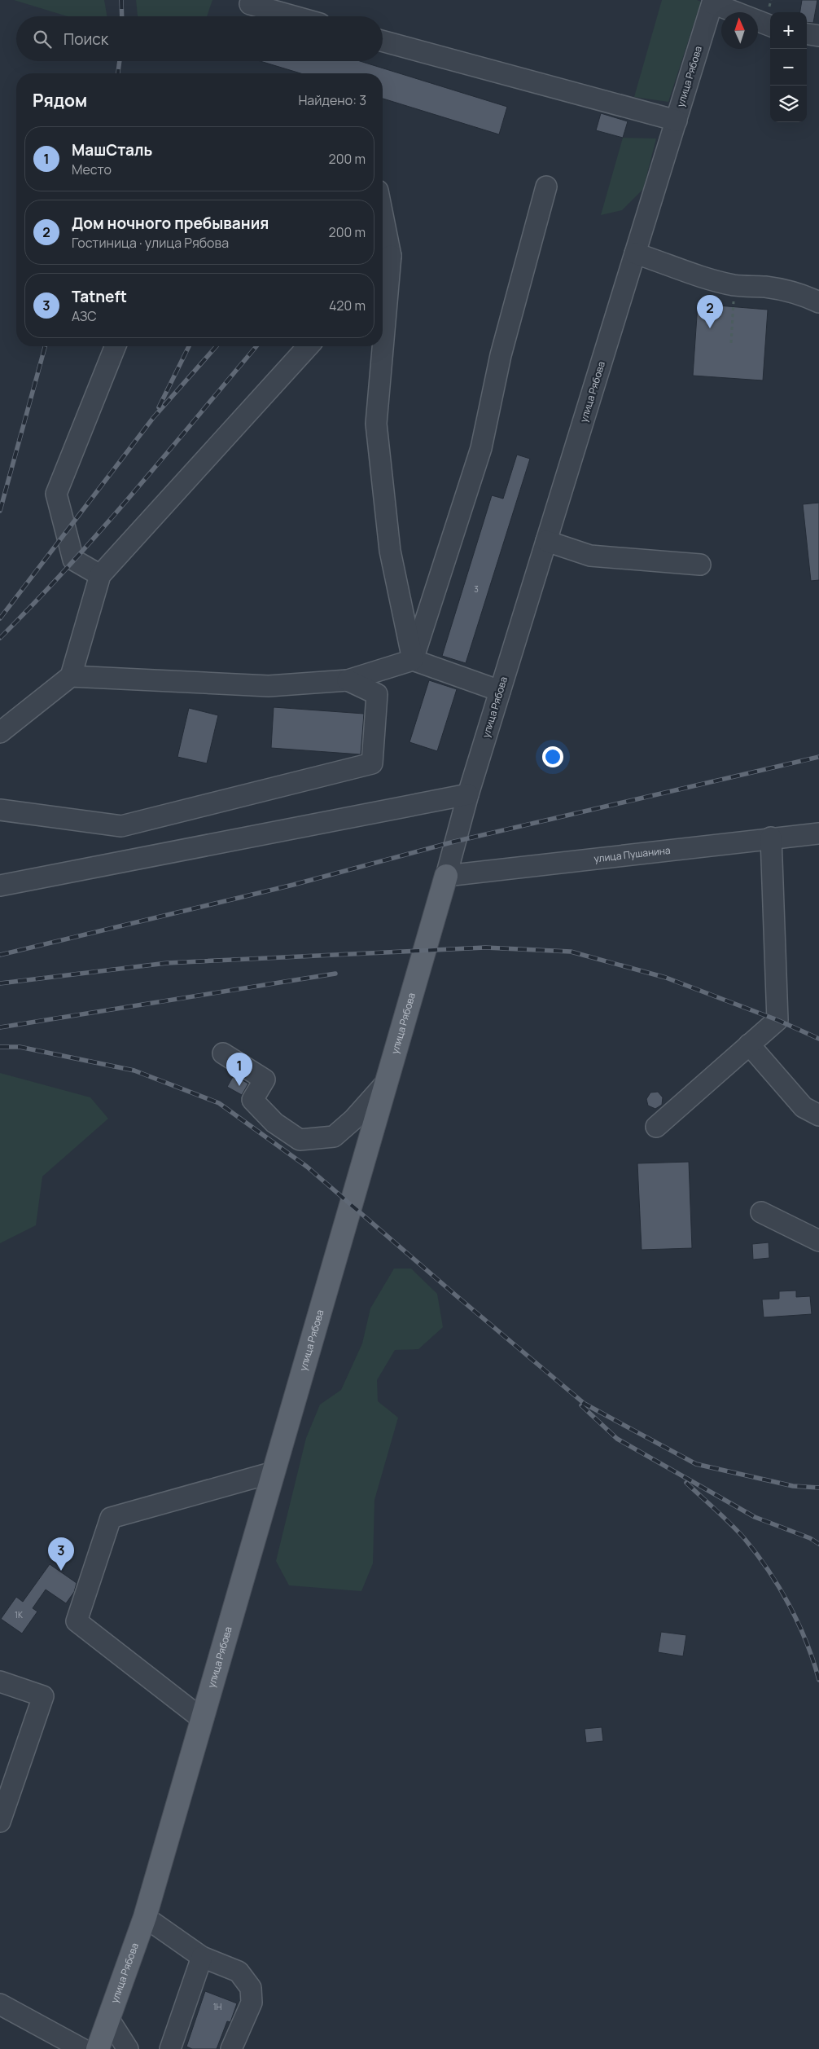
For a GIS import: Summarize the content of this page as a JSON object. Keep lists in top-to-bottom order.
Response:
{
  "streets": {
    "main road": ["улица Рябова"],
    "street": ["улица Пушанина"]
  },
  "crossings": [
    ["улица Рябова", "улица Пушанина"]
  ],
  "house_numbers": ["3", "1К", "1Н"],
  "north": "top",
  "page": {
    "map_buttons": ["+", "−"],
    "search": "Поиск",
    "heading": ["Рядом", "Найдено: 3"],
    "list": [
      {
        "mark": "1",
        "name": "МашСталь",
        "note": "Место",
        "value": "200 m"
      },
      {
        "mark": "2",
        "name": "Дом ночного пребывания",
        "note": "Гостиница · улица Рябова",
        "value": "200 m"
      },
      {
        "mark": "3",
        "name": "Tatneft",
        "note": "АЗС",
        "value": "420 m"
      }
    ],
    "pins": ["2", "1", "3"]
  }
}
